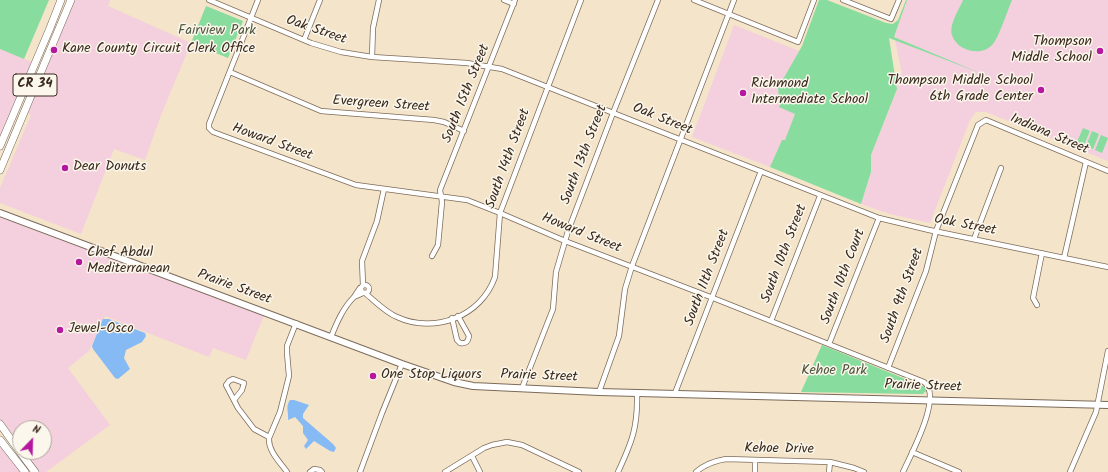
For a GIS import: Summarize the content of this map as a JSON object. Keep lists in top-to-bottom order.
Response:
{
  "streets": {
    "main road": ["CR 34"],
    "street": [
      "Oak Street",
      "South 15th Street",
      "Evergreen Street",
      "Indiana Street",
      "Howard Street",
      "South 13th Street",
      "South 14th Street",
      "South 10th Street",
      "South 10th Court",
      "South 11th Street",
      "Prairie Street",
      "South 9th Street",
      "Kehoe Drive"
    ]
  },
  "crossings": [
    ["Oak Street", "South 15th Street"],
    ["Oak Street", "South 13th Street"],
    ["Oak Street", "South 14th Street"],
    ["Oak Street", "South 10th Street"],
    ["Oak Street", "South 10th Court"],
    ["Oak Street", "South 11th Street"],
    ["Oak Street", "South 9th Street"],
    ["South 15th Street", "Evergreen Street"],
    ["South 15th Street", "Howard Street"],
    ["South 15th Street", "South 14th Street"],
    ["Evergreen Street", "Howard Street"],
    ["Indiana Street", "South 9th Street"],
    ["Howard Street", "South 13th Street"],
    ["Howard Street", "South 14th Street"],
    ["Howard Street", "South 10th Street"],
    ["Howard Street", "South 10th Court"],
    ["Howard Street", "South 11th Street"],
    ["Howard Street", "Prairie Street"],
    ["Howard Street", "South 9th Street"],
    ["South 13th Street", "Prairie Street"],
    ["South 11th Street", "Prairie Street"]
  ],
  "parks": ["Fairview Park", "Kehoe Park"],
  "places": [
    "Kane County Circuit Clerk Office",
    "Thompson Middle School",
    "Thompson Middle School 6th Grade Center",
    "Richmond Intermediate School",
    "Dear Donuts",
    "Chef Abdul Mediterranean",
    "Jewel-Osco",
    "One Stop Liquors"
  ],
  "north": "top right"
}
